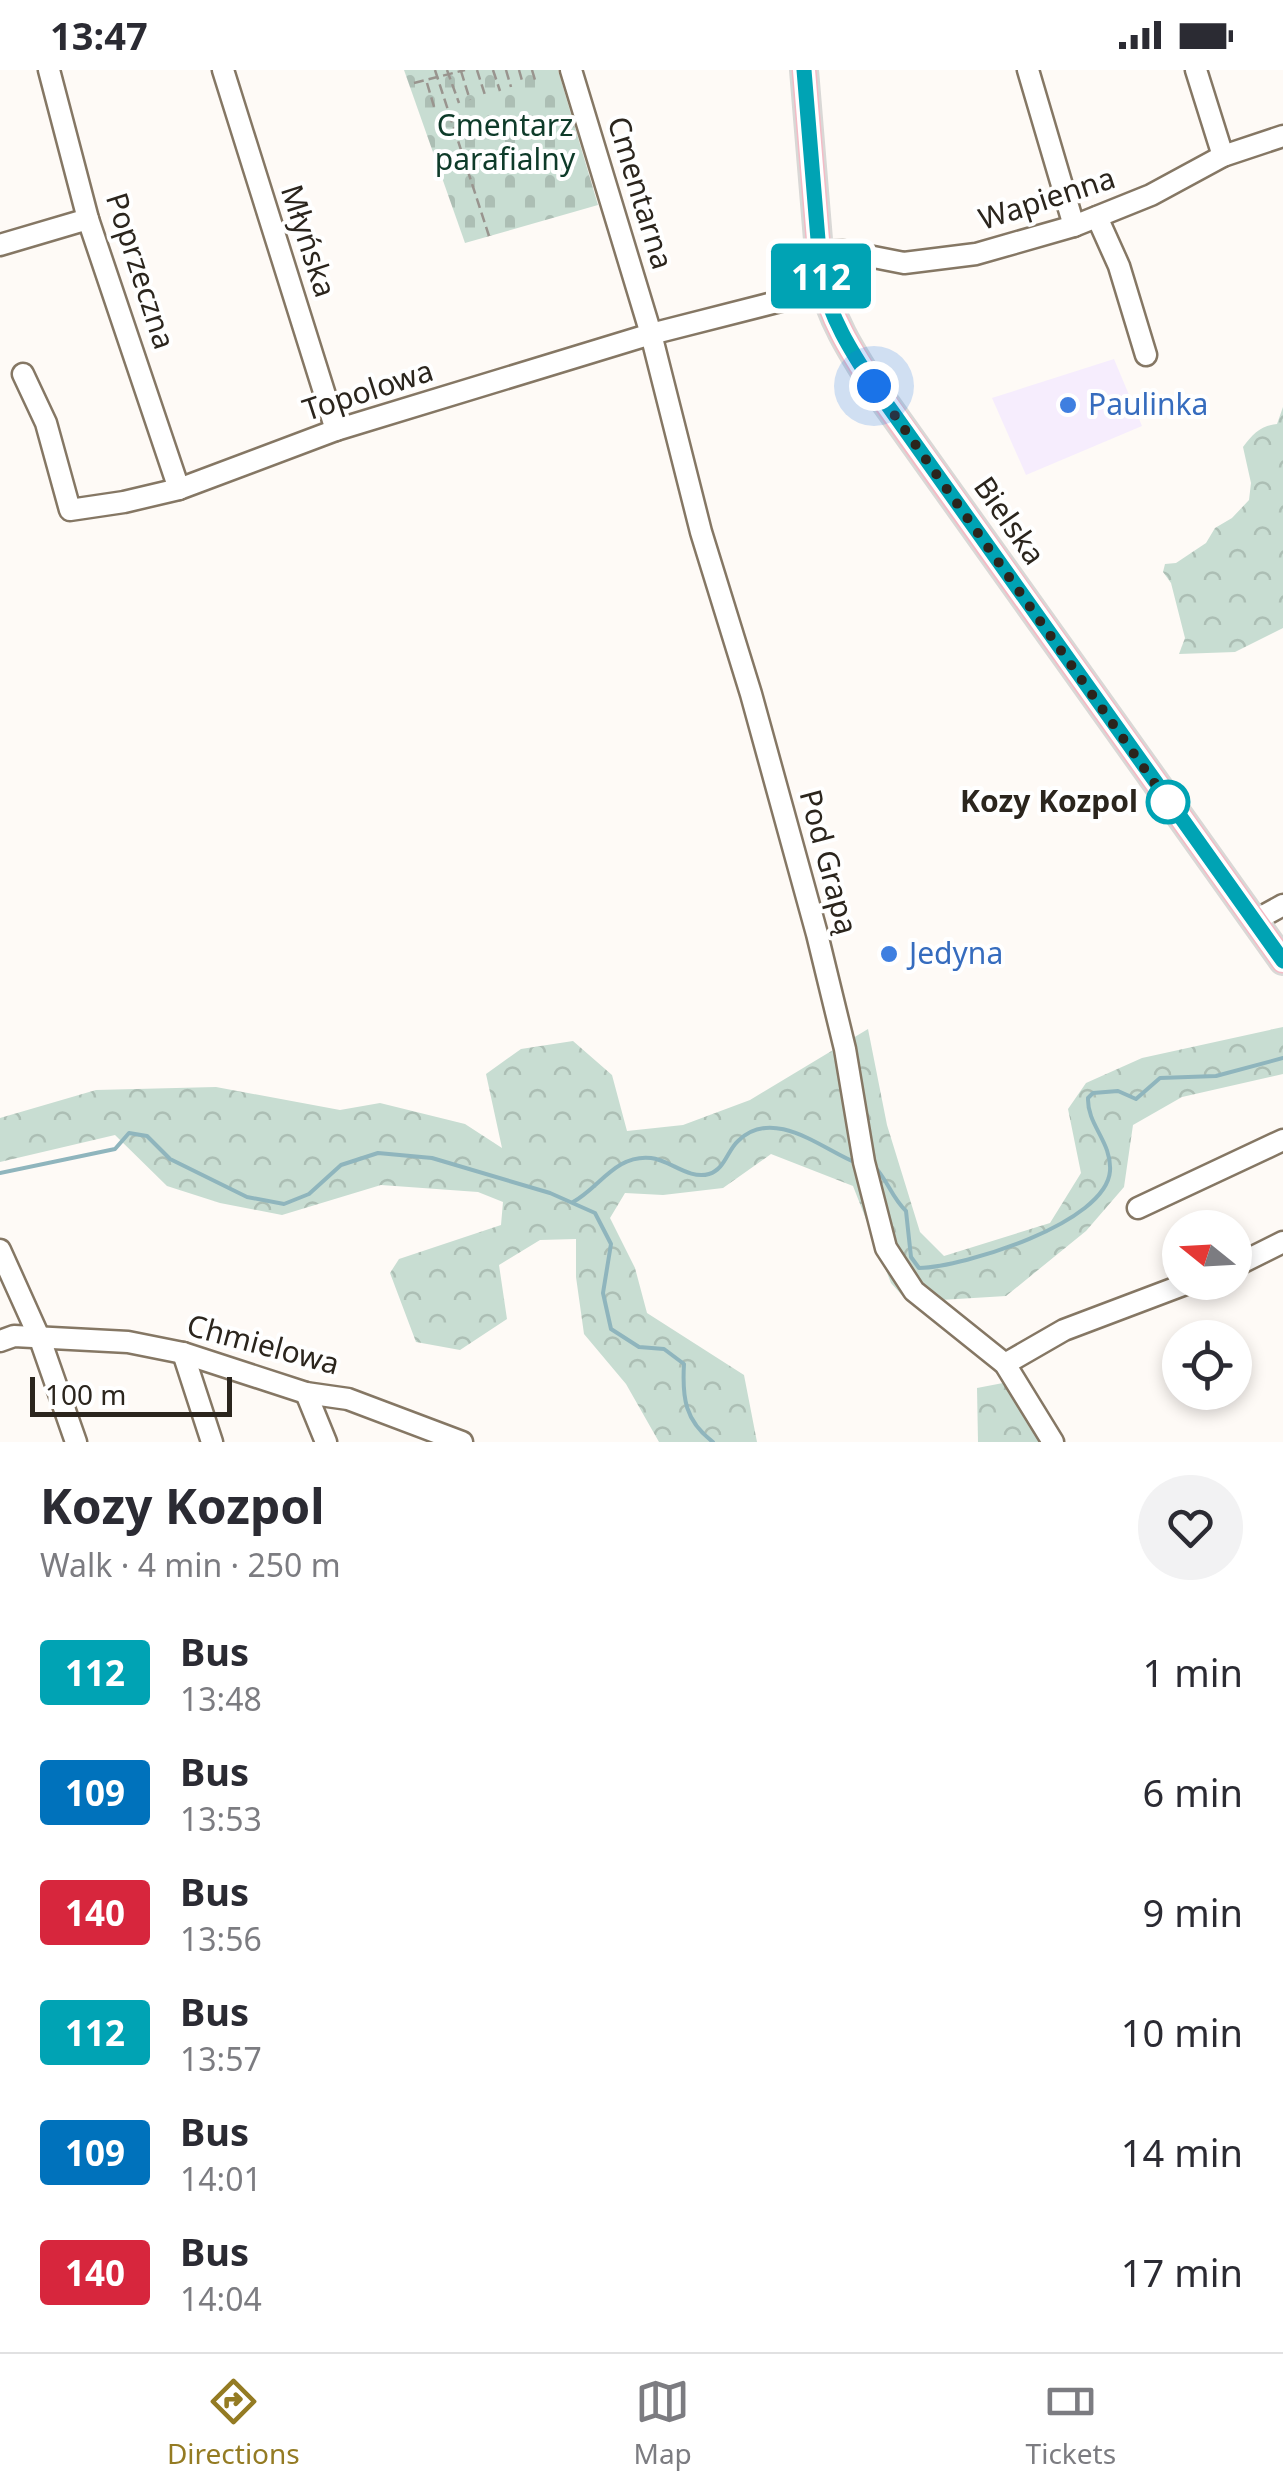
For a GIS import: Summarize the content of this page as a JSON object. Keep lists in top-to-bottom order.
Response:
{
  "streets": {
    "main road": ["Bielska"],
    "street": [
      "Cmentarna",
      "Wapienna",
      "Młyńska",
      "Poprzeczna",
      "Topolowa",
      "Pod Grapą",
      "Chmielowa"
    ]
  },
  "crossings": [
    ["Cmentarna", "Topolowa"],
    ["Cmentarna", "Pod Grapą"],
    ["Wapienna", "Bielska"],
    ["Młyńska", "Topolowa"],
    ["Poprzeczna", "Topolowa"],
    ["Topolowa", "Bielska"],
    ["Topolowa", "Pod Grapą"]
  ],
  "parks": ["Cmentarz parafialny"],
  "places": ["Paulinka", "Kozy Kozpol", "Jedyna"],
  "lines": ["bus line 112"],
  "scale_bar": "100 m",
  "north": "left",
  "page": {
    "status": "13:47",
    "on_map": "112",
    "scale": "100 m",
    "heading": ["Kozy Kozpol", "Walk · 4 min · 250 m"],
    "list": [
      {
        "mark": "112",
        "name": "Bus",
        "note": "13:48",
        "value": "1 min"
      },
      {
        "mark": "109",
        "name": "Bus",
        "note": "13:53",
        "value": "6 min"
      },
      {
        "mark": "140",
        "name": "Bus",
        "note": "13:56",
        "value": "9 min"
      },
      {
        "mark": "112",
        "name": "Bus",
        "note": "13:57",
        "value": "10 min"
      },
      {
        "mark": "109",
        "name": "Bus",
        "note": "14:01",
        "value": "14 min"
      },
      {
        "mark": "140",
        "name": "Bus",
        "note": "14:04",
        "value": "17 min"
      }
    ],
    "tabs": ["Directions", "Map", "Tickets"]
  }
}
